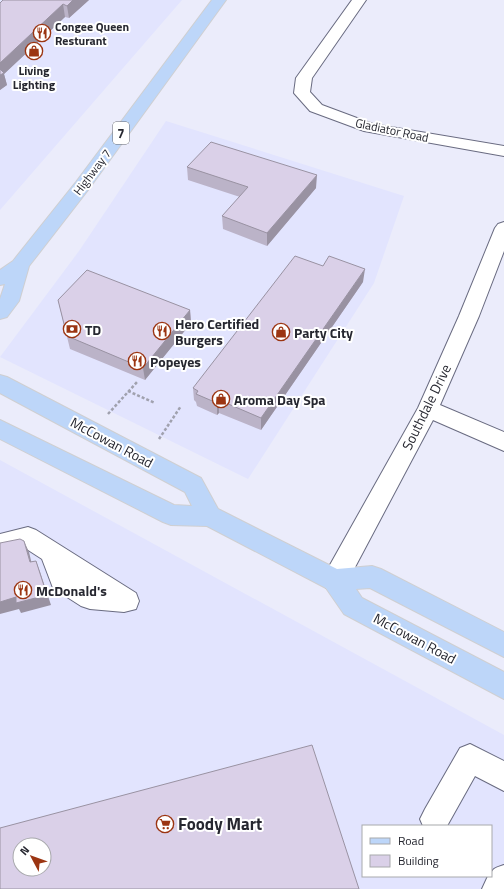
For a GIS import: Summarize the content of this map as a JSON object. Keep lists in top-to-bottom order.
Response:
{
  "streets": {
    "main road": ["7", "Highway 7", "McCowan Road"],
    "street": ["Gladiator Road", "Southdale Drive"]
  },
  "crossings": [
    ["Southdale Drive", "McCowan Road"]
  ],
  "places": {
    "restaurant": [
      "Congee Queen Resturant",
      "Hero Certified Burgers",
      "Popeyes",
      "McDonald's"
    ],
    "shop": ["Living Lighting", "Party City", "Aroma Day Spa"],
    "bank": ["TD"],
    "supermarket": ["Foody Mart"]
  },
  "legend": ["Road", "Building"],
  "north": "top left"
}
